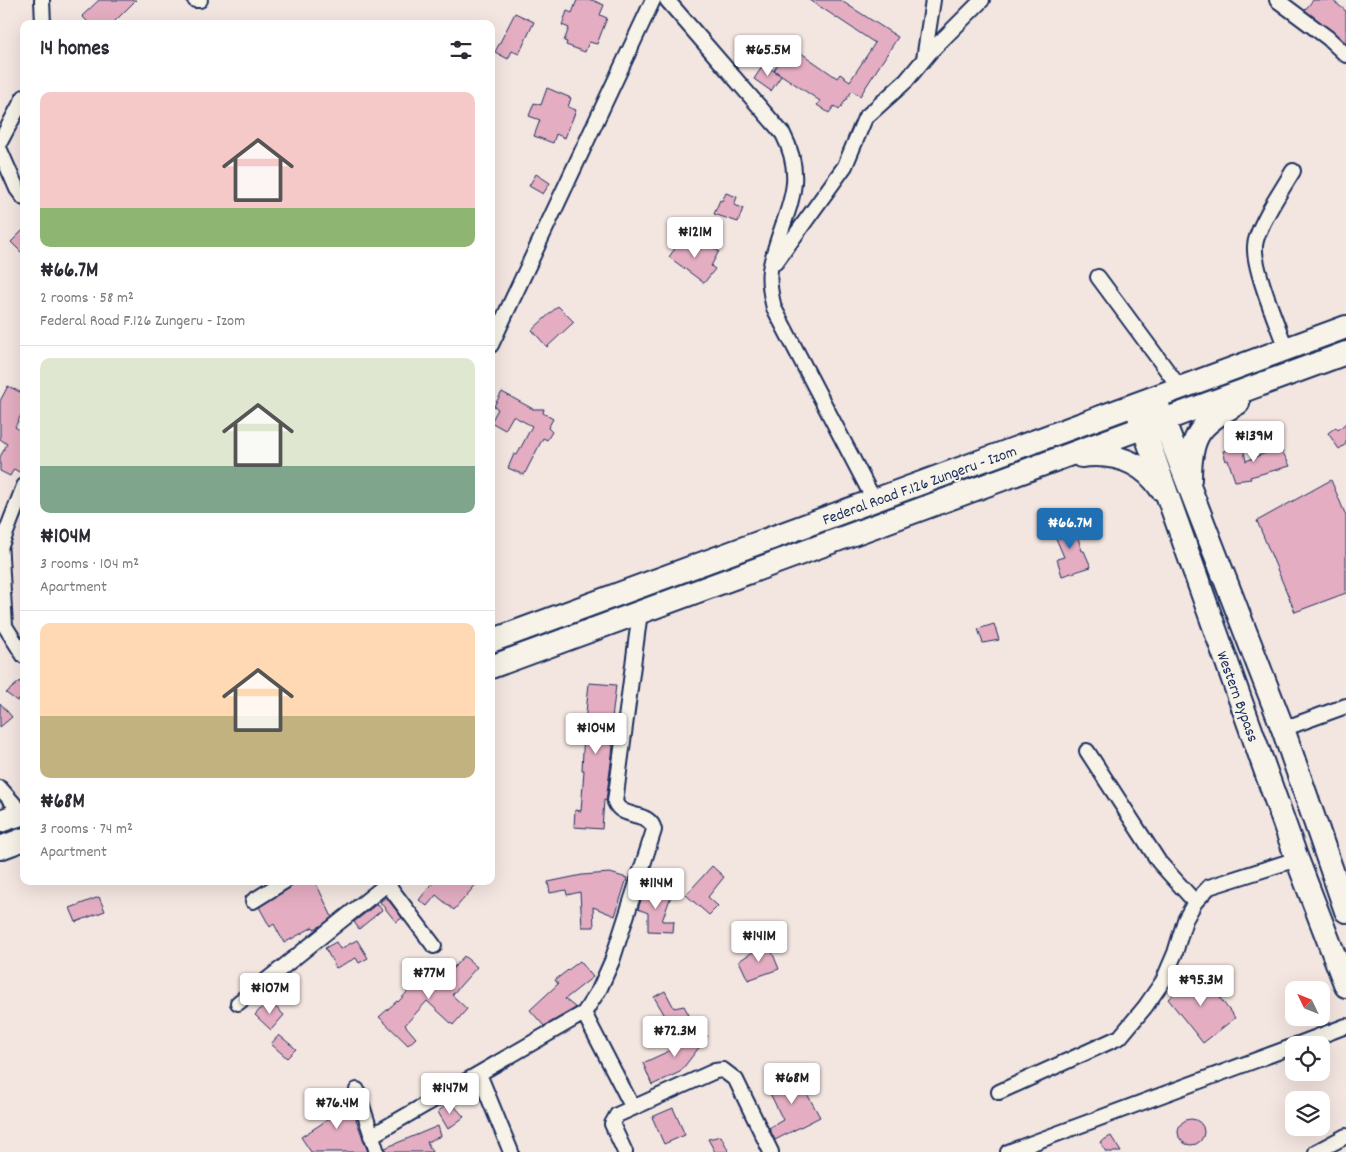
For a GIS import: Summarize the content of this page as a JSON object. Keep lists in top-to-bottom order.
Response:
{
  "streets": {
    "main road": ["Federal Road F.126 Zungeru - Izom", "Western Bypass"]
  },
  "crossings": [
    ["Federal Road F.126 Zungeru - Izom", "Western Bypass"]
  ],
  "north": "top left",
  "page": {
    "heading": "14 homes",
    "price": [
      "₦65.5M",
      "₦121M",
      "₦139M",
      "₦66.7M",
      "₦104M",
      "₦114M",
      "₦141M",
      "₦77M",
      "₦95.3M",
      "₦107M",
      "₦72.3M",
      "₦68M",
      "₦147M",
      "₦76.4M"
    ],
    "list": [
      {
        "name": "₦66.7M",
        "note": "2 rooms · 58 m² · Federal Road F.126 Zungeru - Izom"
      },
      {
        "name": "₦104M",
        "note": "3 rooms · 104 m² · Apartment"
      },
      {
        "name": "₦68M",
        "note": "3 rooms · 74 m² · Apartment"
      }
    ]
  }
}
